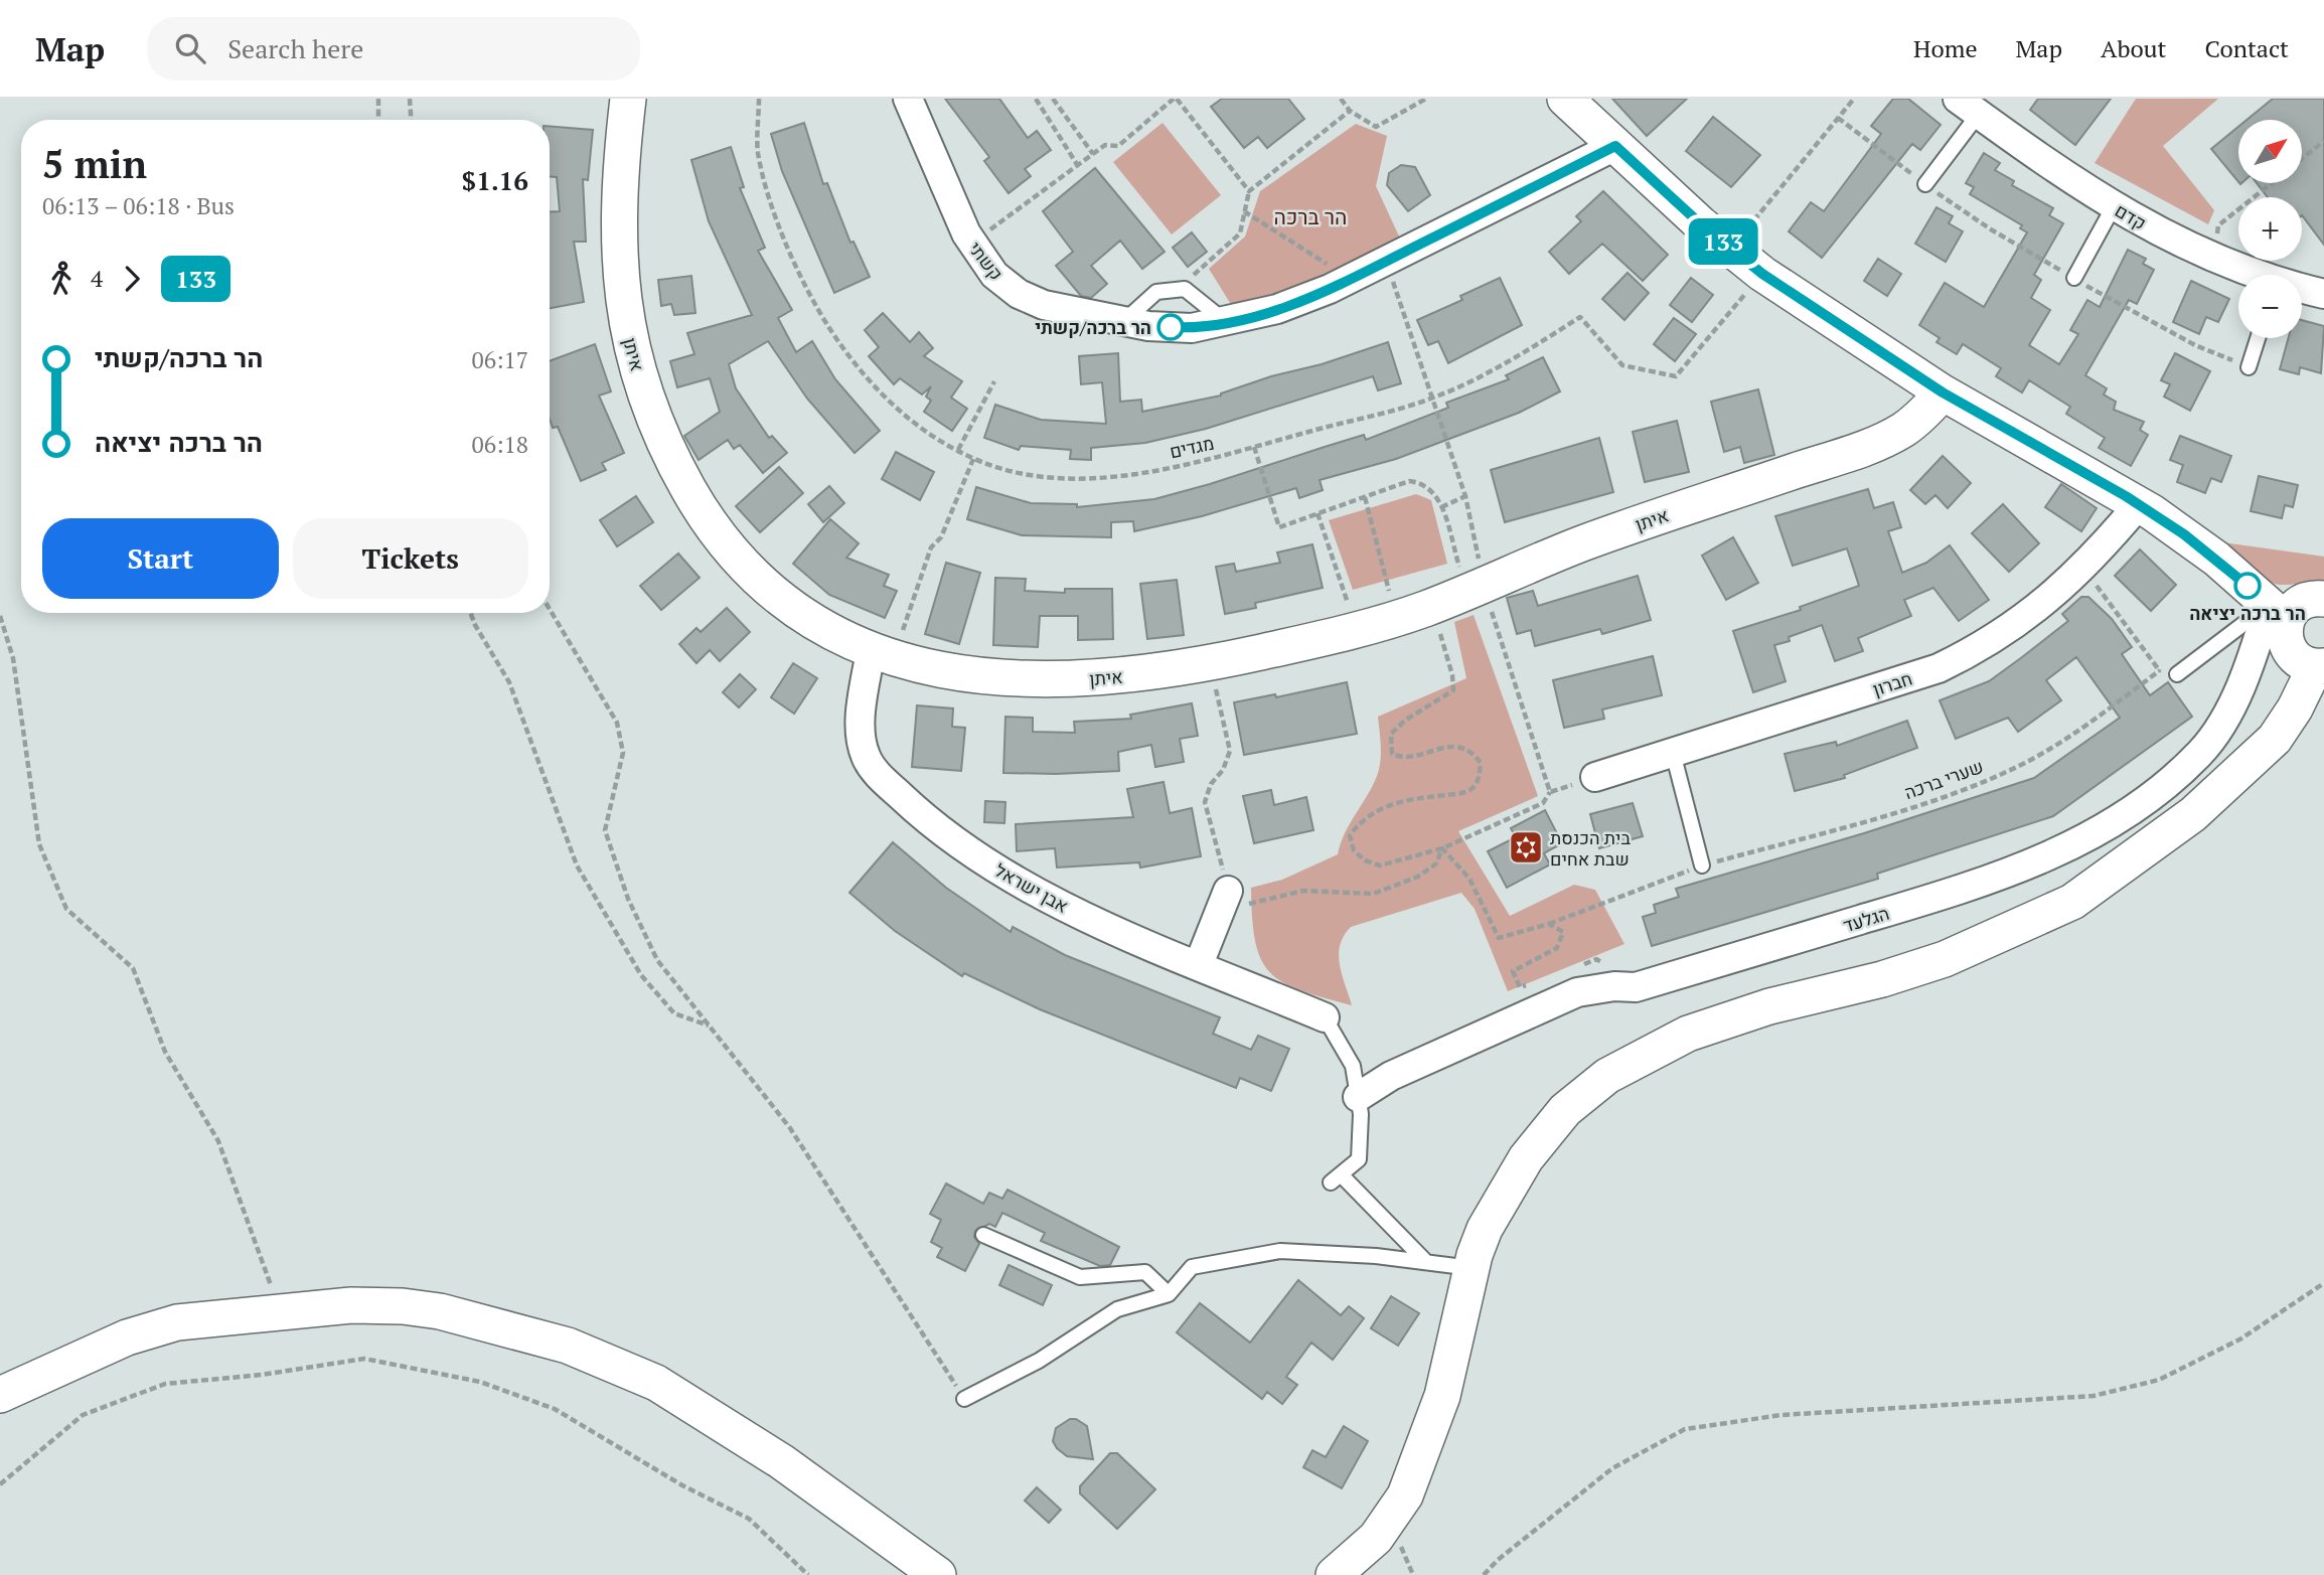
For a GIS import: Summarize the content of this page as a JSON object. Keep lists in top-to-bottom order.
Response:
{
  "streets": {
    "street": [
      "קדם",
      "קשתי",
      "איתן",
      "חברון",
      "אבן ישראל",
      "הגלעד"
    ],
    "path": ["מגדים", "שערי ברכה"]
  },
  "crossings": [
    ["איתן", "אבן ישראל"]
  ],
  "districts": ["הר ברכה"],
  "places": {
    "other": ["הר ברכה/קשתי", "הר ברכה יציאה"],
    "synagogue": ["בית הכנסת שבת אחים"]
  },
  "lines": ["bus line 133"],
  "north": "top right",
  "page": {
    "header": "Map",
    "search": "Search here",
    "nav": [
      "Home",
      "Map",
      "About",
      "Contact"
    ],
    "on_map": "133",
    "map_buttons": ["+", "−"],
    "heading": ["5 min", "06:13 – 06:18 · Bus", "$1.16"],
    "legs": ["4", "133"],
    "list": [
      {
        "name": "הר ברכה/קשתי",
        "value": "06:17"
      },
      {
        "name": "הר ברכה יציאה",
        "value": "06:18"
      }
    ],
    "buttons": ["Start", "Tickets"]
  }
}
